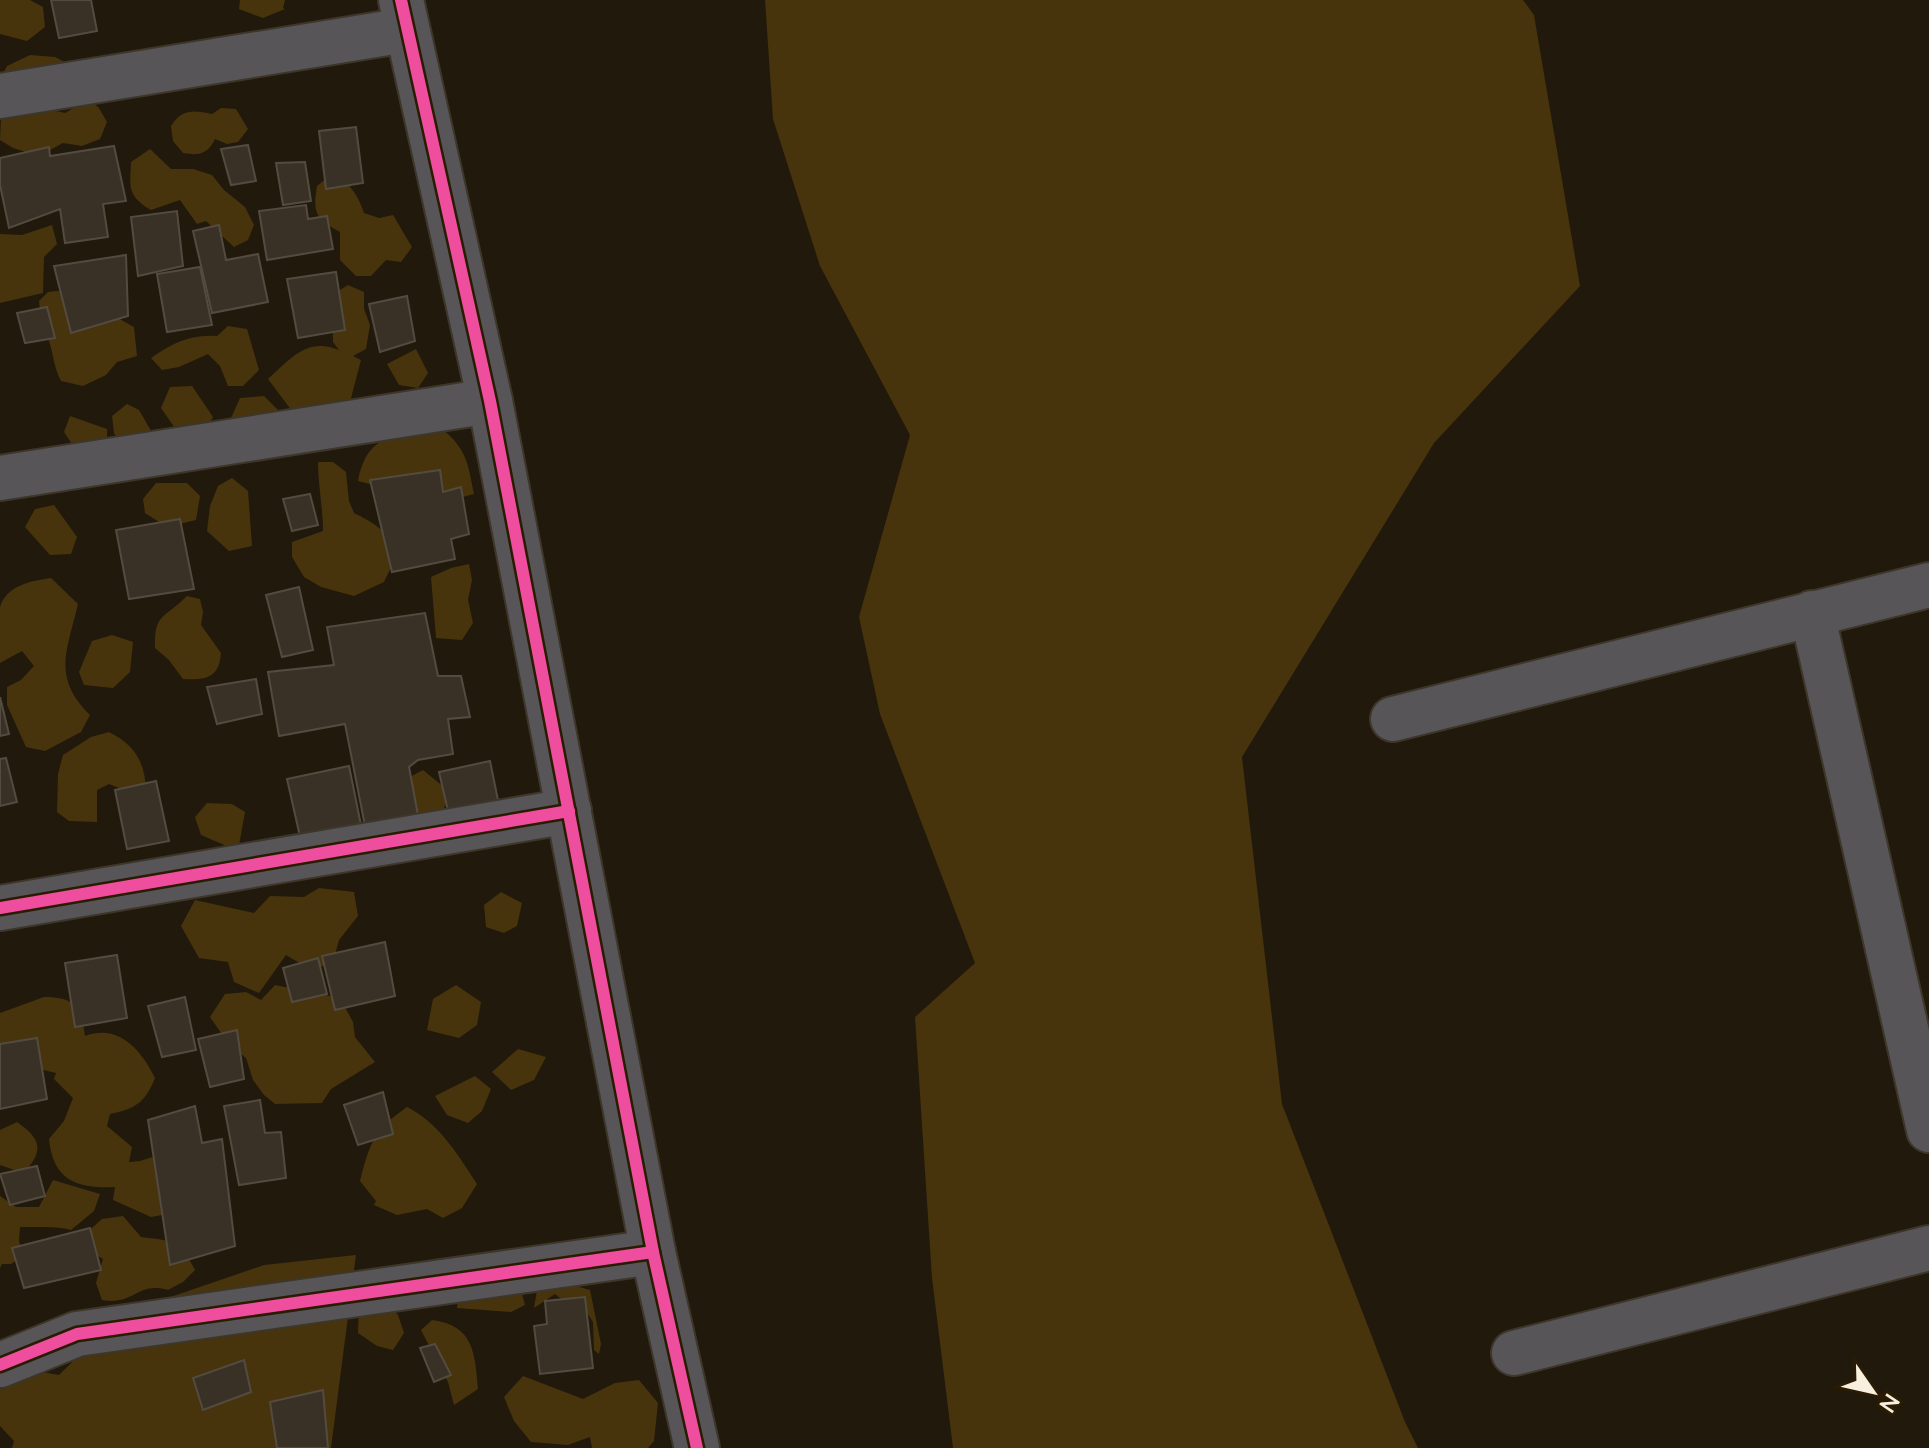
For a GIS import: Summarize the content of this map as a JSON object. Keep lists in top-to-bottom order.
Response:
{
  "north": "bottom right"
}
